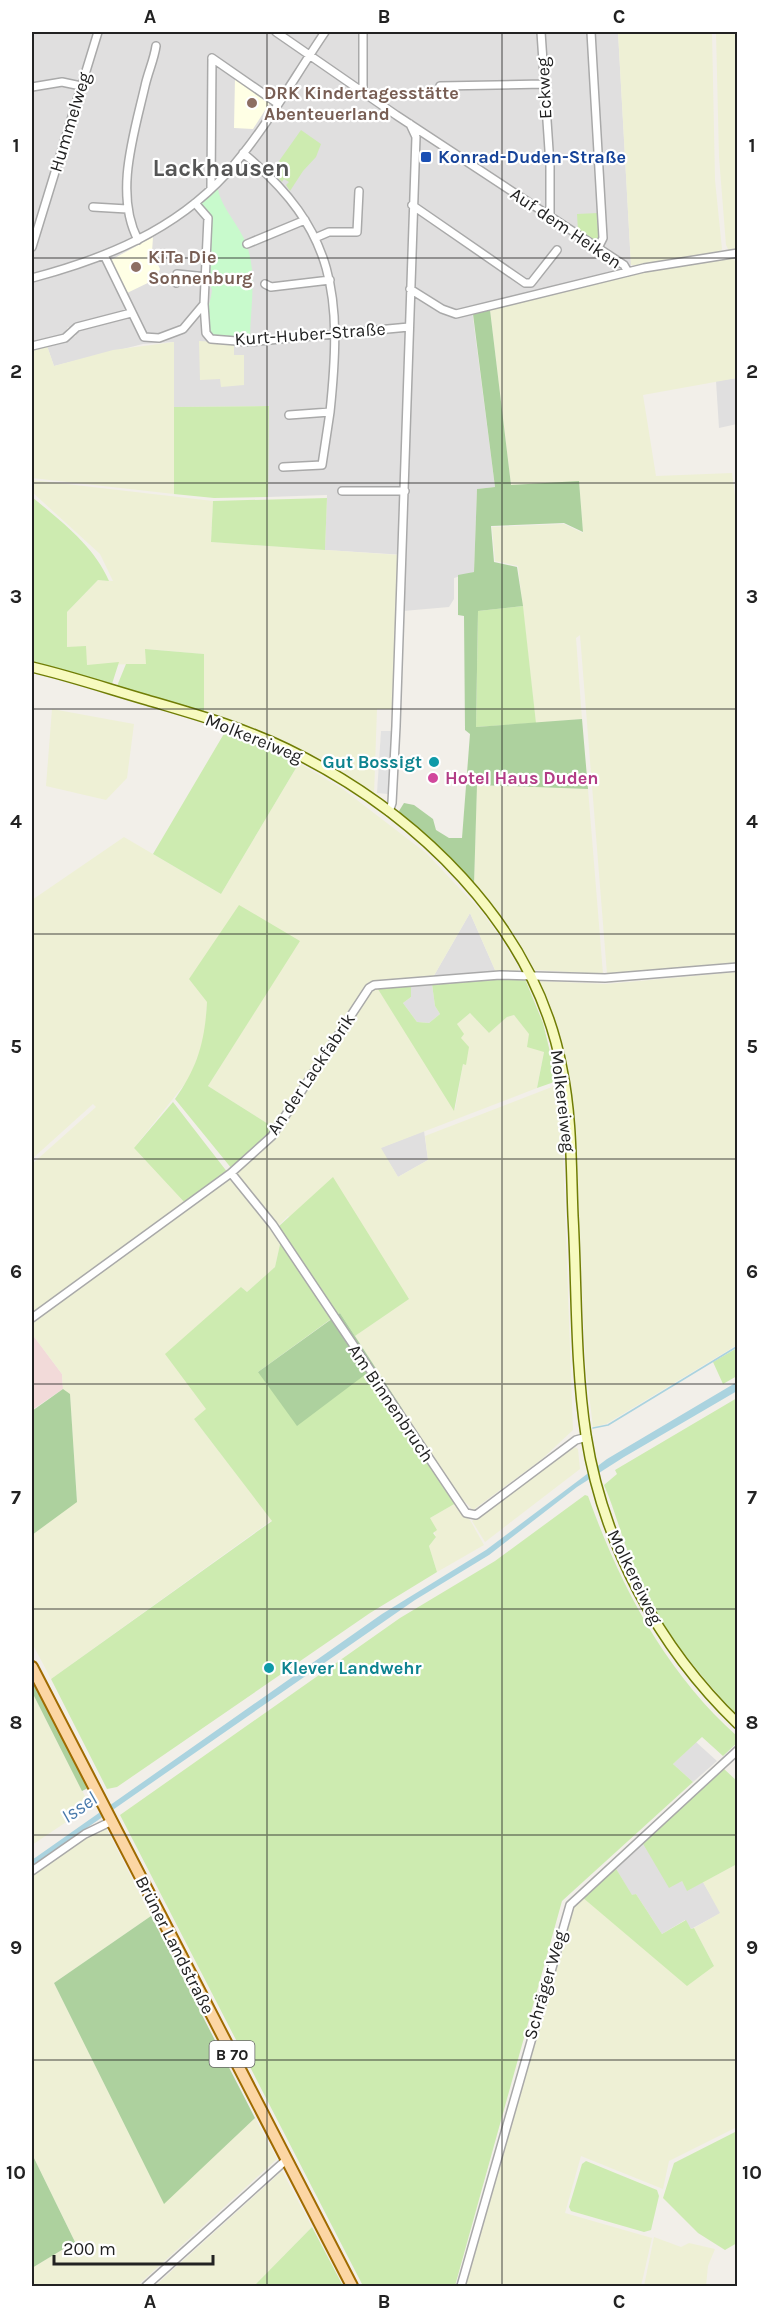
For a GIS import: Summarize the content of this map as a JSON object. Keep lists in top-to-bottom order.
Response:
{
  "streets": {
    "main road": ["Molkereiweg", "Brüner Landstraße", "B 70"],
    "street": [
      "Eckweg",
      "Hummelweg",
      "Auf dem Heiken",
      "Kurt-Huber-Straße",
      "An der Lackfabrik",
      "Am Binnenbruch",
      "Schräger Weg"
    ]
  },
  "crossings": [
    ["Eckweg", "Auf dem Heiken"],
    ["Molkereiweg", "An der Lackfabrik"],
    ["Molkereiweg", "Am Binnenbruch"],
    ["An der Lackfabrik", "Am Binnenbruch"]
  ],
  "districts": ["Lackhausen"],
  "water": ["Issel"],
  "places": {
    "other": [
      "DRK Kindertagesstätte Abenteuerland",
      "KiTa Die Sonnenburg",
      "Gut Bossigt",
      "Hotel Haus Duden",
      "Klever Landwehr"
    ],
    "transit": ["Konrad-Duden-Straße"]
  },
  "scale_bar": "200 m",
  "grid": {
    "columns": ["A", "B", "C"],
    "rows": [
      "1",
      "2",
      "3",
      "4",
      "5",
      "6",
      "7",
      "8",
      "9",
      "10"
    ]
  }
}
